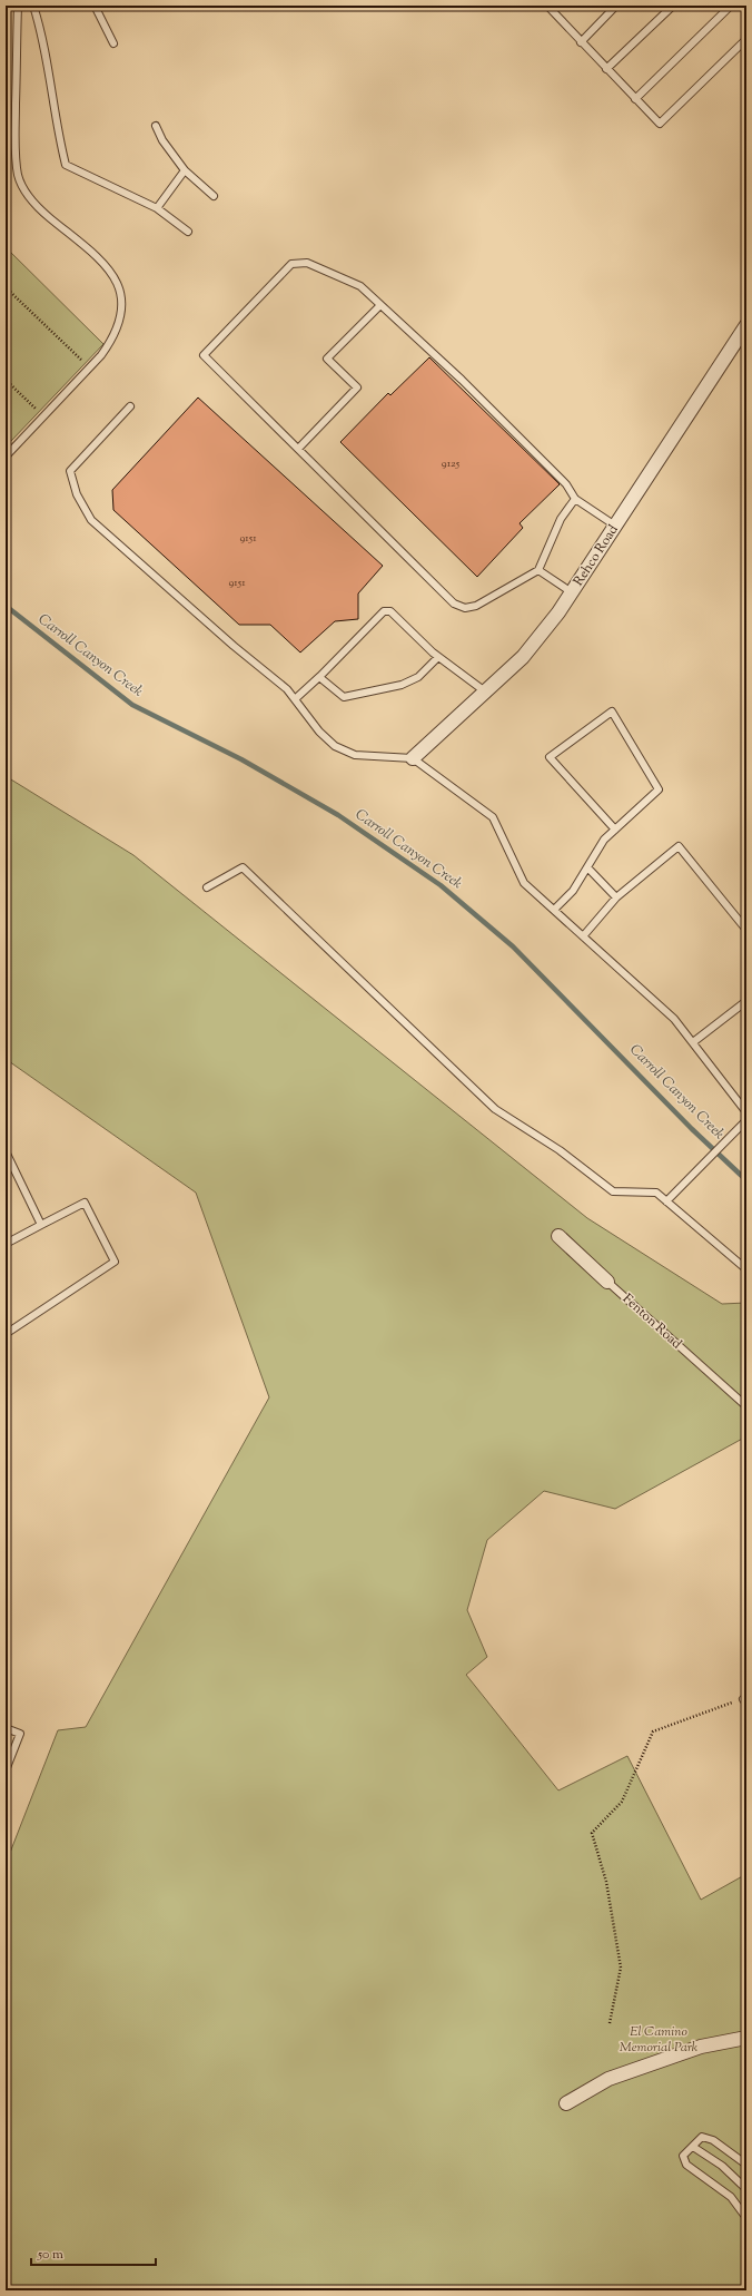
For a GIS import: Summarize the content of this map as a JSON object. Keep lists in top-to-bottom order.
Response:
{
  "streets": {
    "street": ["Rehco Road", "Fenton Road"]
  },
  "water": ["Carroll Canyon Creek"],
  "parks": ["El Camino Memorial Park"],
  "house_numbers": ["9125", "9151", "9151"],
  "scale_bar": "50 m"
}
